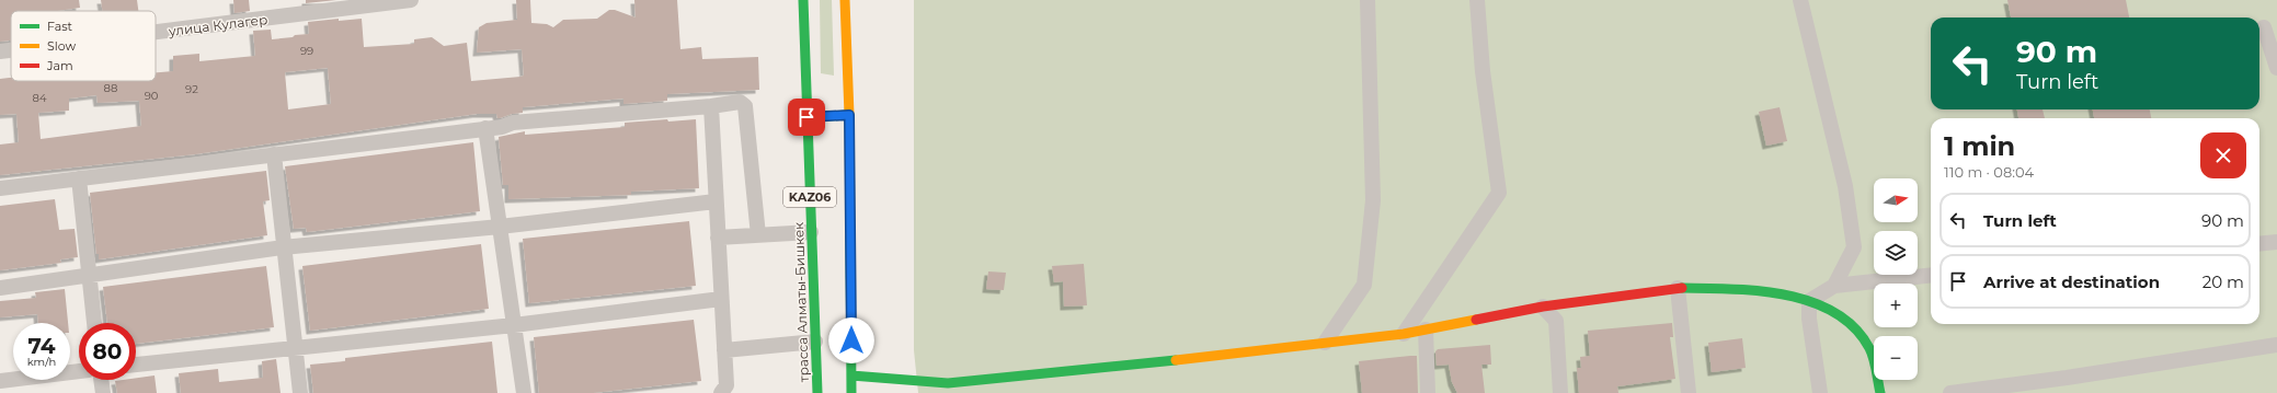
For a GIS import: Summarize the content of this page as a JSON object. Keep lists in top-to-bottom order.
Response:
{
  "streets": {
    "main road": ["KАZ06", "трасса Алматы-Бишкек"],
    "street": ["улица Кулагер"]
  },
  "house_numbers": [
    "99",
    "88",
    "92",
    "90",
    "84"
  ],
  "legend": ["Fast", "Slow", "Jam"],
  "north": "right",
  "page": {
    "turn": ["90 m", "Turn left"],
    "heading": ["1 min", "110 m · 08:04"],
    "map_buttons": ["+", "−"],
    "list": [
      {
        "name": "Turn left",
        "value": "90 m"
      },
      {
        "name": "Arrive at destination",
        "value": "20 m"
      }
    ],
    "speed": "74 km/h",
    "limit": "80"
  }
}
